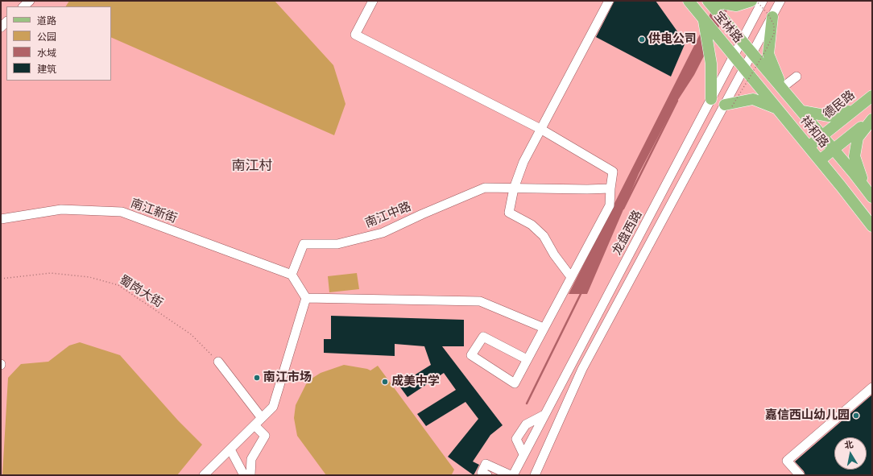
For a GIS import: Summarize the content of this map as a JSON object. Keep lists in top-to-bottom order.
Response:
{
  "streets": {
    "main road": ["宝林路", "德民路", "祥和路"],
    "street": ["南江新街", "南江中路", "龙盘西路"],
    "path": ["蜀岗大街"]
  },
  "crossings": [
    ["宝林路", "祥和路"],
    ["宝林路", "龙盘西路"],
    ["德民路", "祥和路"],
    ["祥和路", "龙盘西路"],
    ["南江新街", "南江中路"]
  ],
  "districts": ["南江村"],
  "places": [
    "供电公司",
    "南江市场",
    "成美中学",
    "嘉信西山幼儿园"
  ],
  "legend": [
    "道路",
    "公园",
    "水域",
    "建筑"
  ],
  "north": "top"
}
